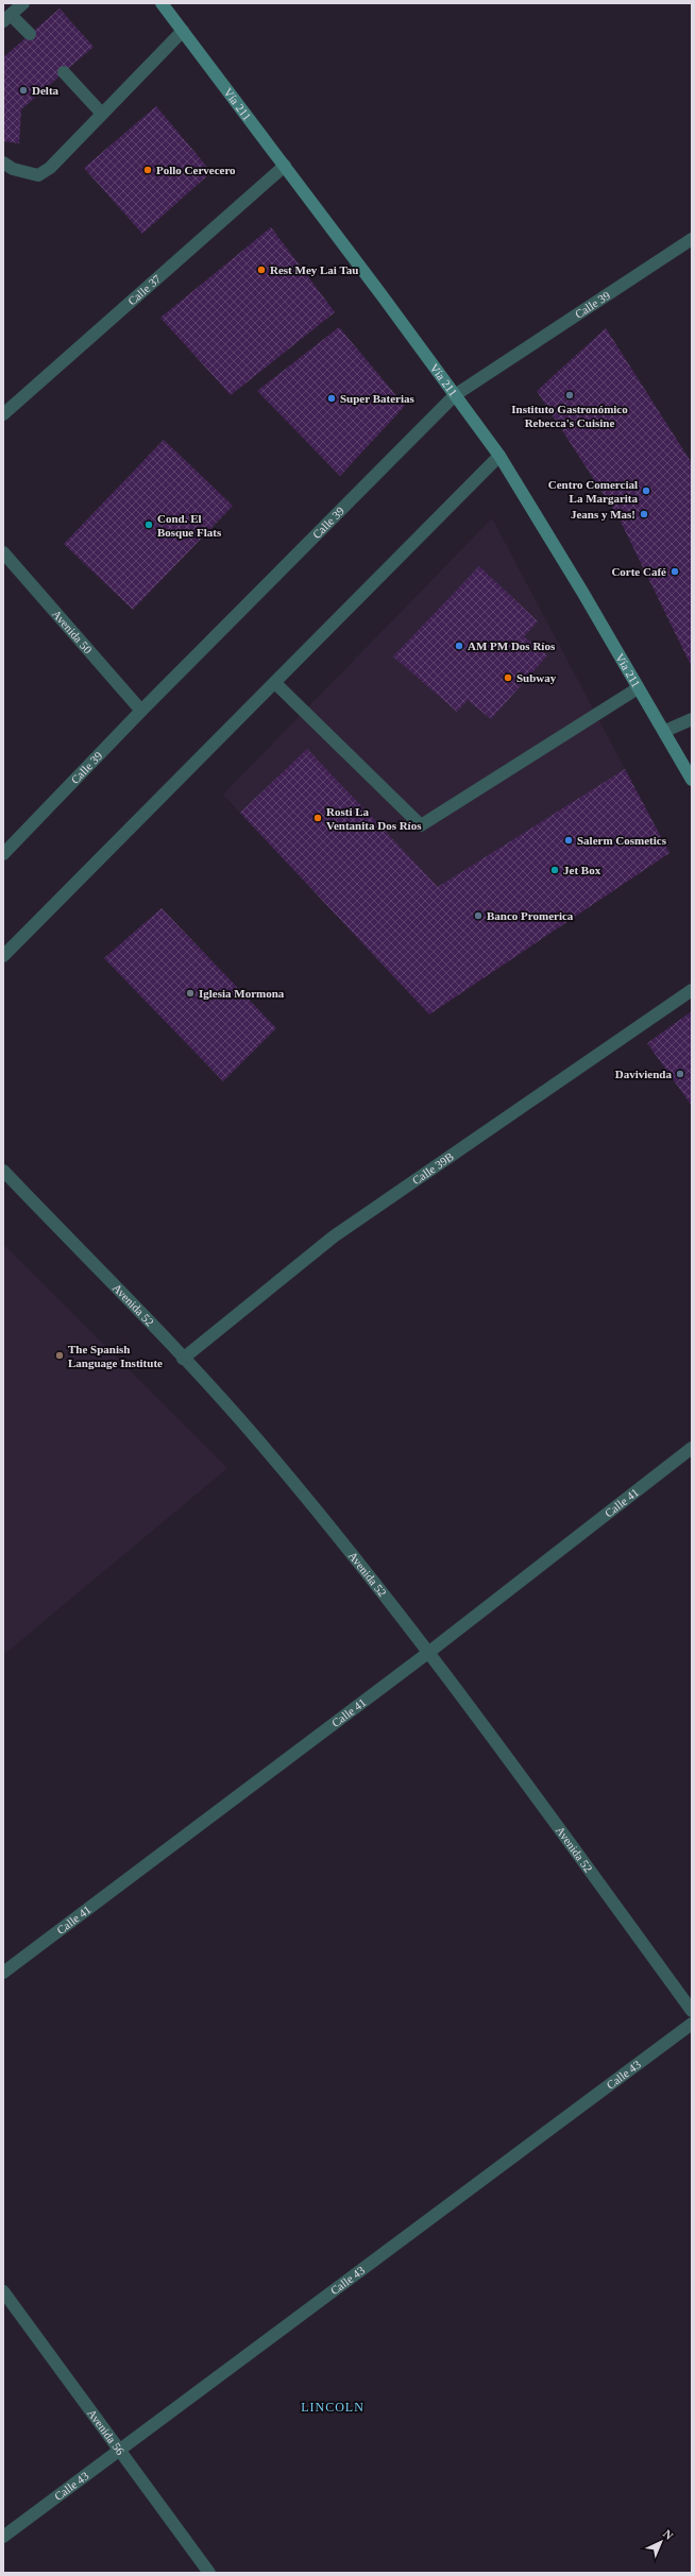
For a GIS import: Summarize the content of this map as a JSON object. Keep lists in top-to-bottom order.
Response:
{
  "streets": {
    "main road": ["Vía 211"],
    "street": [
      "Calle 37",
      "Calle 39",
      "Avenida 50",
      "Calle 39B",
      "Avenida 52",
      "Calle 41",
      "Calle 43",
      "Avenida 56"
    ]
  },
  "crossings": [
    ["Vía 211", "Calle 37"],
    ["Vía 211", "Calle 39"],
    ["Calle 39", "Avenida 50"],
    ["Calle 39B", "Avenida 52"],
    ["Avenida 52", "Calle 41"],
    ["Calle 43", "Avenida 56"]
  ],
  "districts": ["LINCOLN"],
  "places": [
    "Delta",
    "Pollo Cervecero",
    "Rest Mey Lai Tau",
    "Instituto Gastronómico Rebecca's Cuisine",
    "Super Baterias",
    "Centro Comercial La Margarita",
    "Jeans y Mas!",
    "Cond. El Bosque Flats",
    "Corte Café",
    "AM PM Dos Ríos",
    "Subway",
    "Rosti La Ventanita Dos Ríos",
    "Salerm Cosmetics",
    "Jet Box",
    "Banco Promerica",
    "Iglesia Mormona",
    "Davivienda",
    "The Spanish Language Institute"
  ],
  "north": "top right"
}
